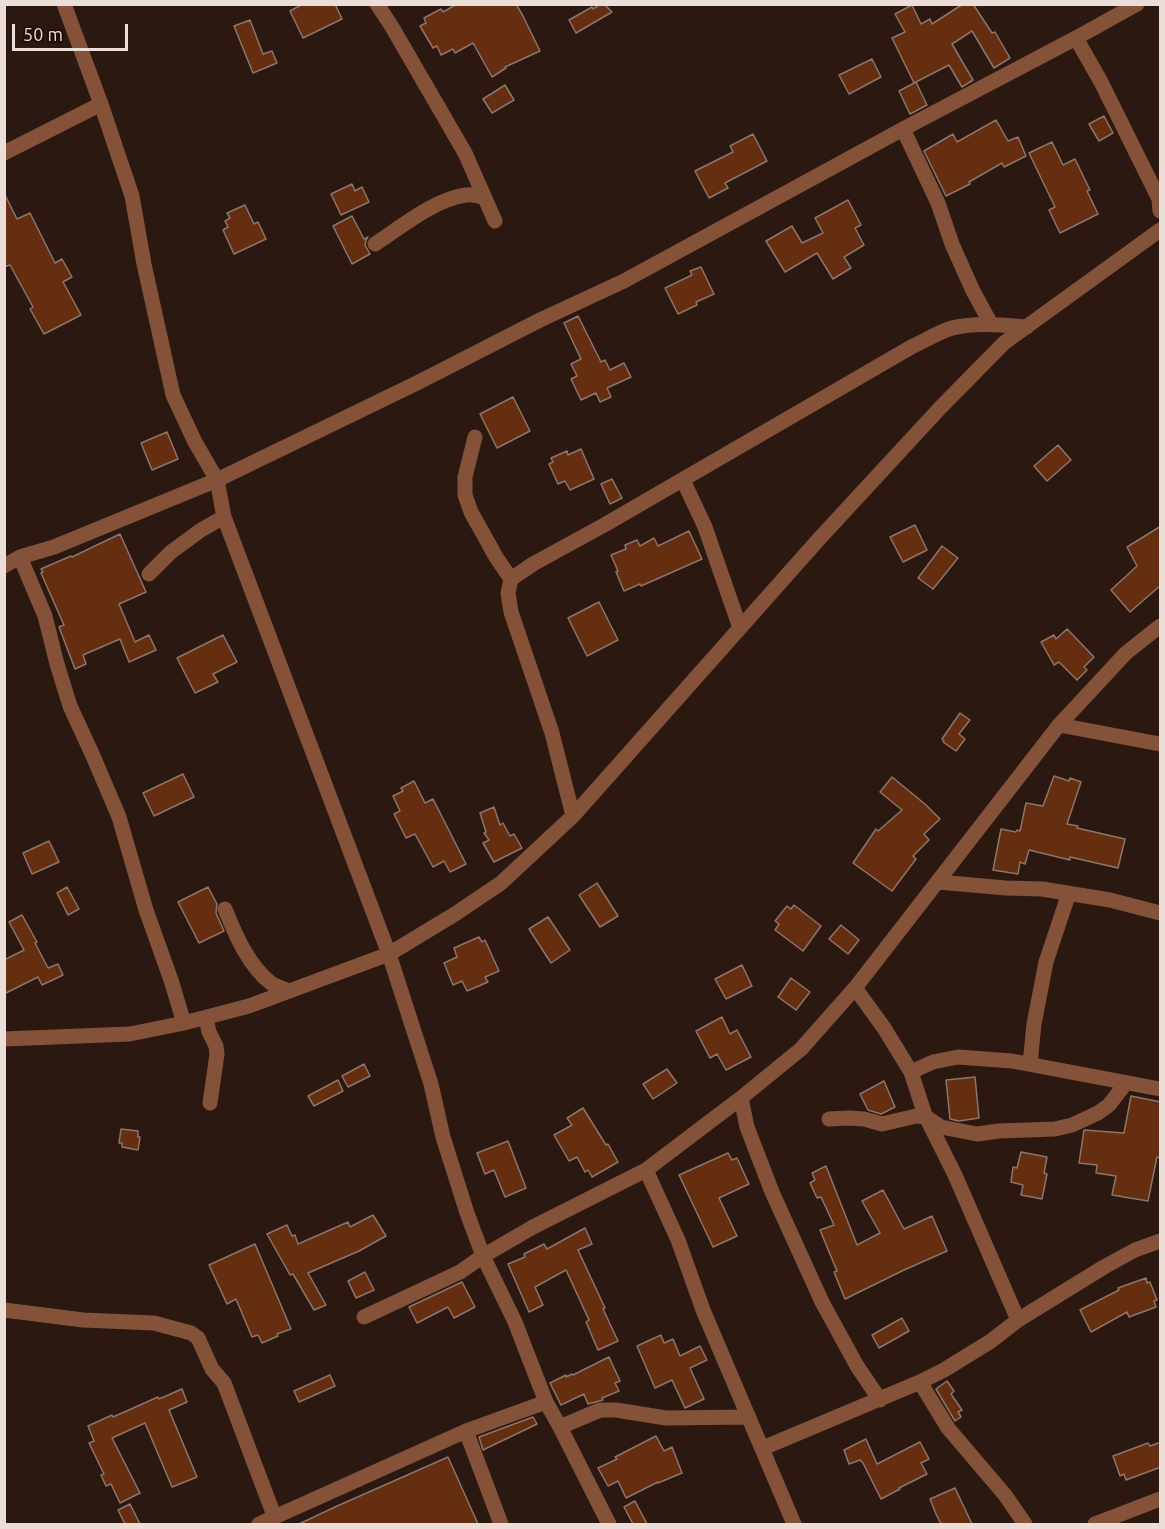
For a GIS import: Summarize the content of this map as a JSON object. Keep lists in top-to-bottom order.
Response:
{
  "scale_bar": "50 m"
}
